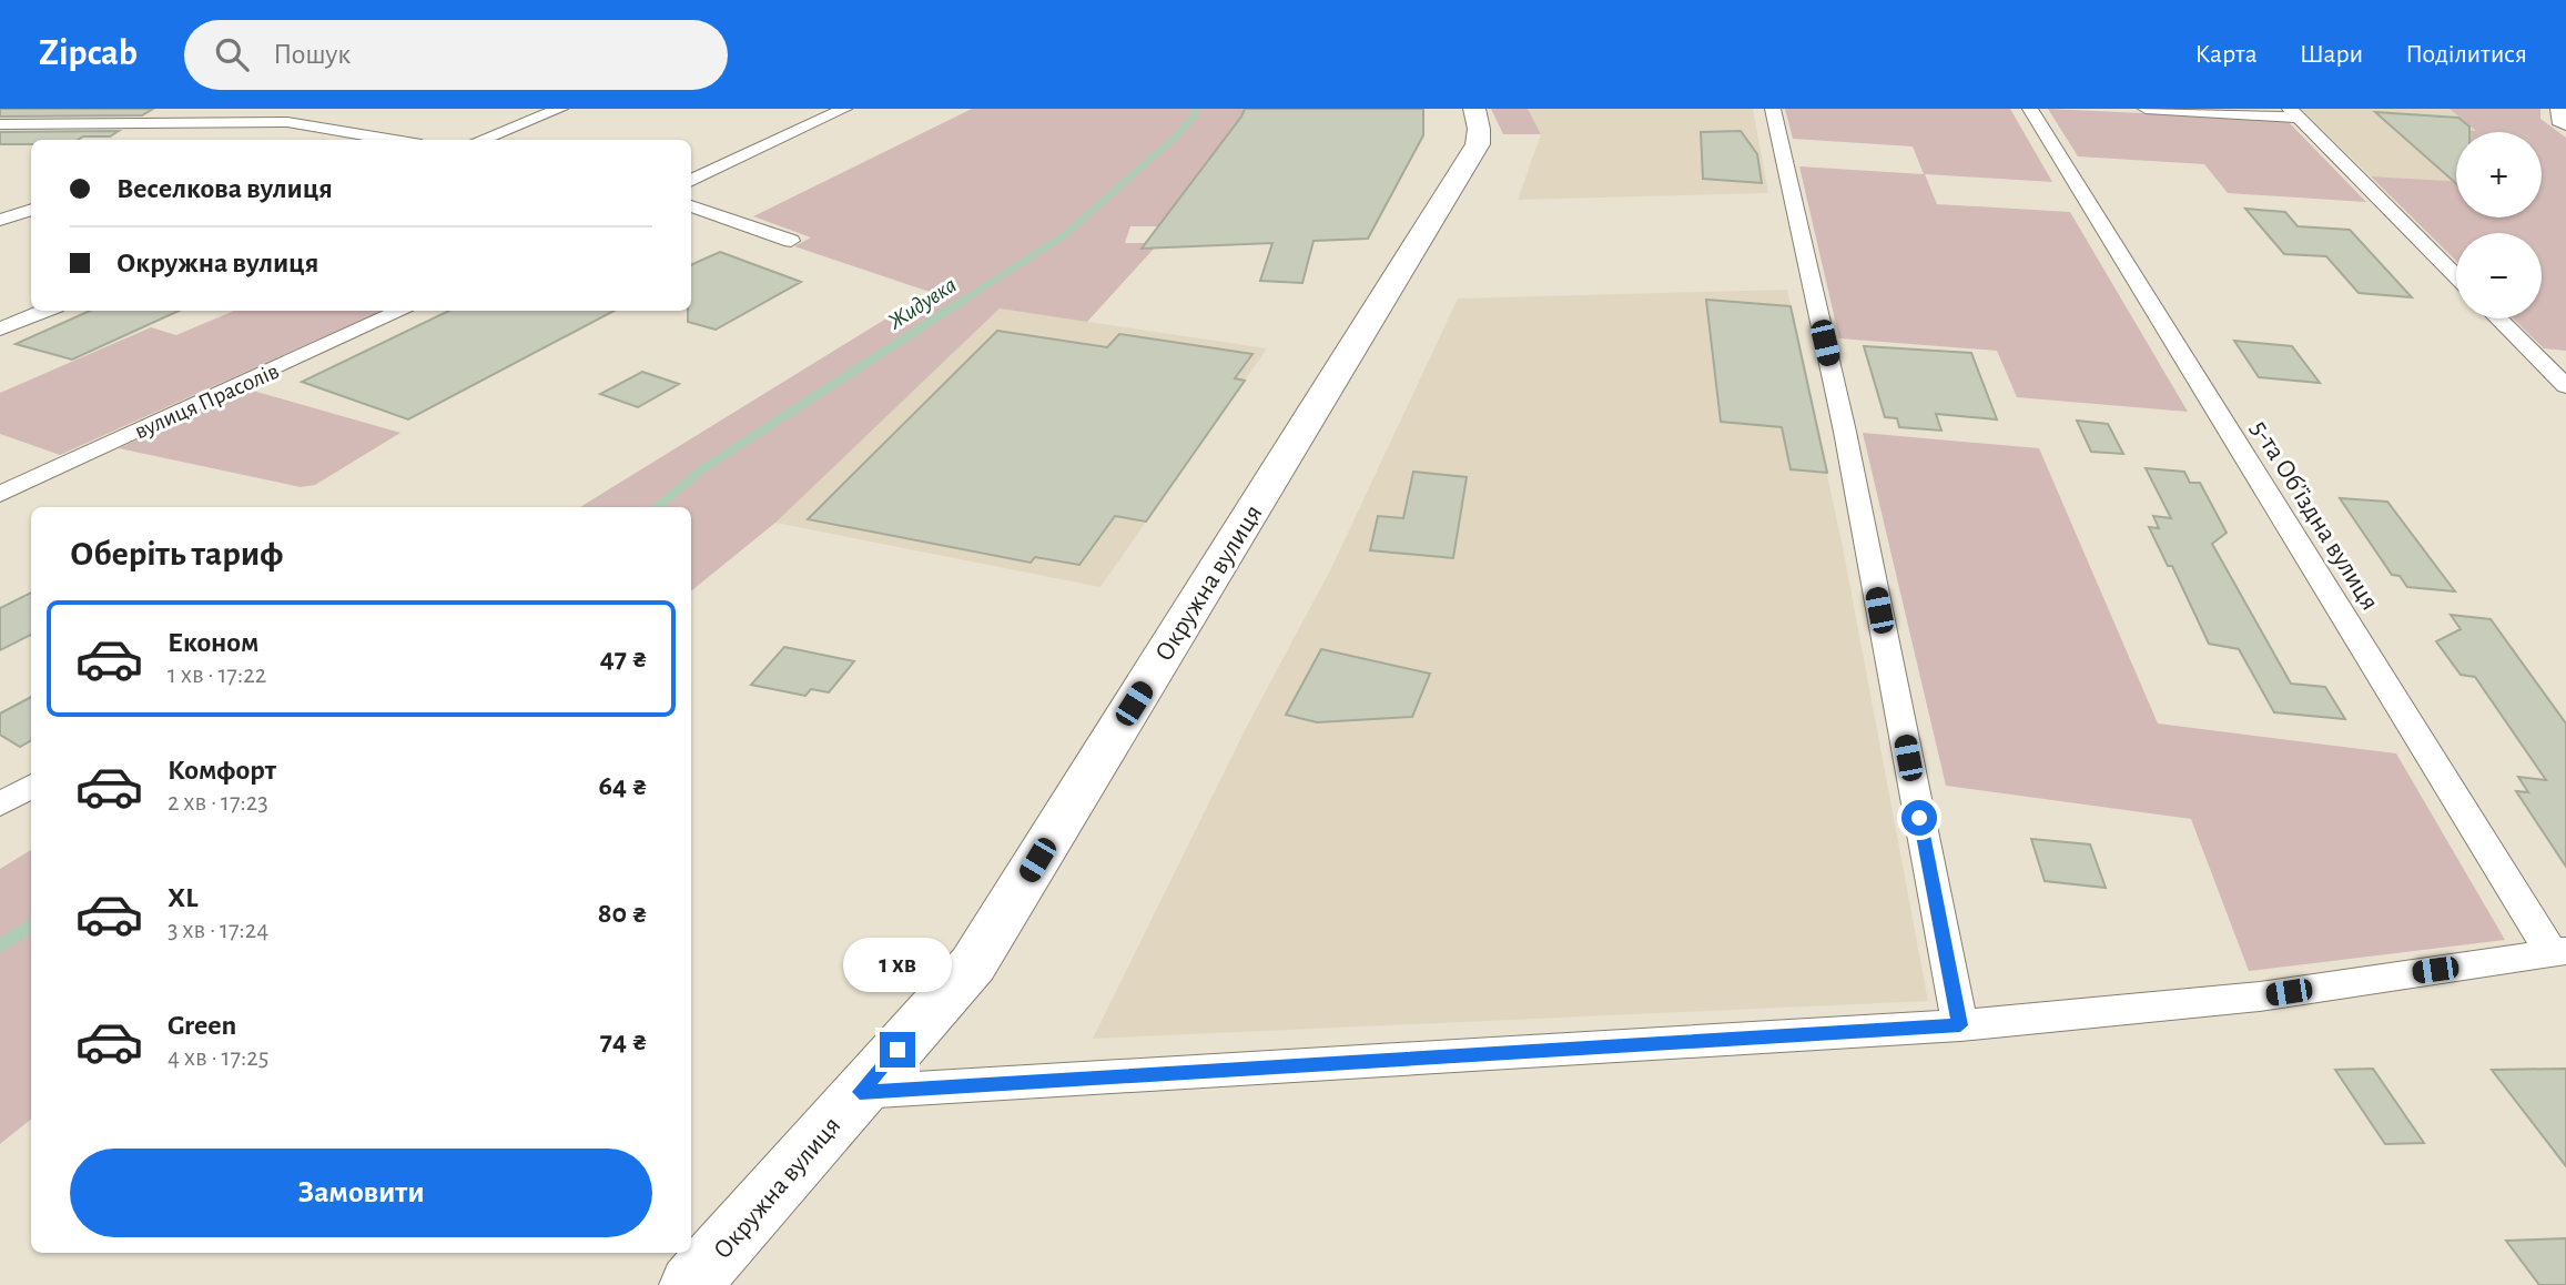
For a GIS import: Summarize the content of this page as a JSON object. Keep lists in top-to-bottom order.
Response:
{
  "streets": {
    "main road": ["Окружна вулиця"],
    "street": ["вулиця Прасолів", "5-та Обʼїздна вулиця"]
  },
  "water": ["Жидувка"],
  "page": {
    "header": "Zipcab",
    "search": "Пошук",
    "nav": ["Карта", "Шари", "Поділитися"],
    "map_buttons": ["+", "−"],
    "banner": ["Веселкова вулиця", "Окружна вулиця"],
    "heading": "Оберіть тариф",
    "list": [
      {
        "name": "Економ",
        "note": "1 хв · 17:22",
        "value": "47 ₴"
      },
      {
        "name": "Комфорт",
        "note": "2 хв · 17:23",
        "value": "64 ₴"
      },
      {
        "name": "XL",
        "note": "3 хв · 17:24",
        "value": "80 ₴"
      },
      {
        "name": "Green",
        "note": "4 хв · 17:25",
        "value": "74 ₴"
      }
    ],
    "bubble": "1 хв",
    "buttons": "Замовити"
  }
}
